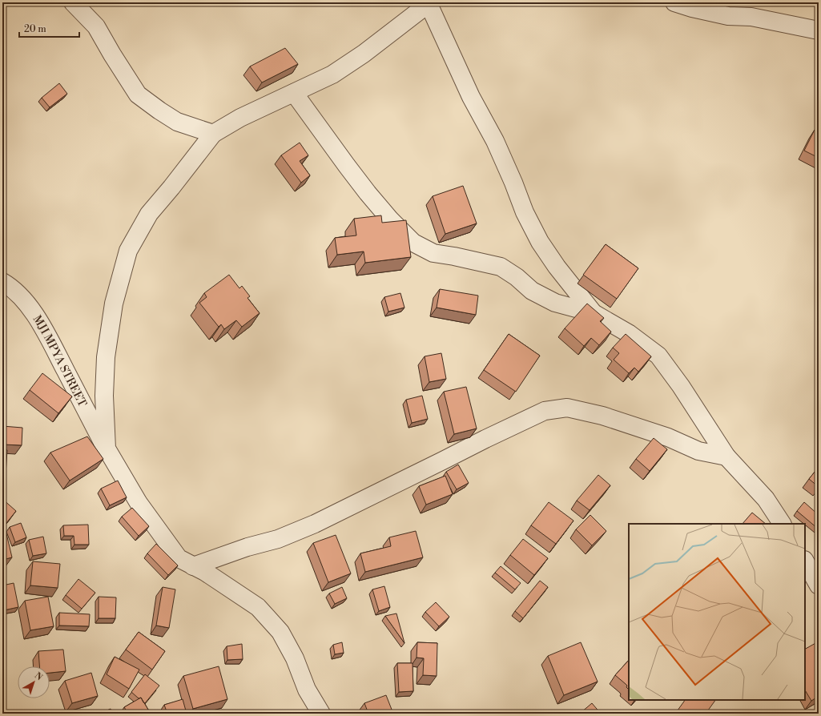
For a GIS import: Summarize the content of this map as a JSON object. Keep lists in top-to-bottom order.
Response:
{
  "streets": {
    "street": ["MJI MPYA STREET"]
  },
  "scale_bar": "20 m",
  "north": "top right"
}
